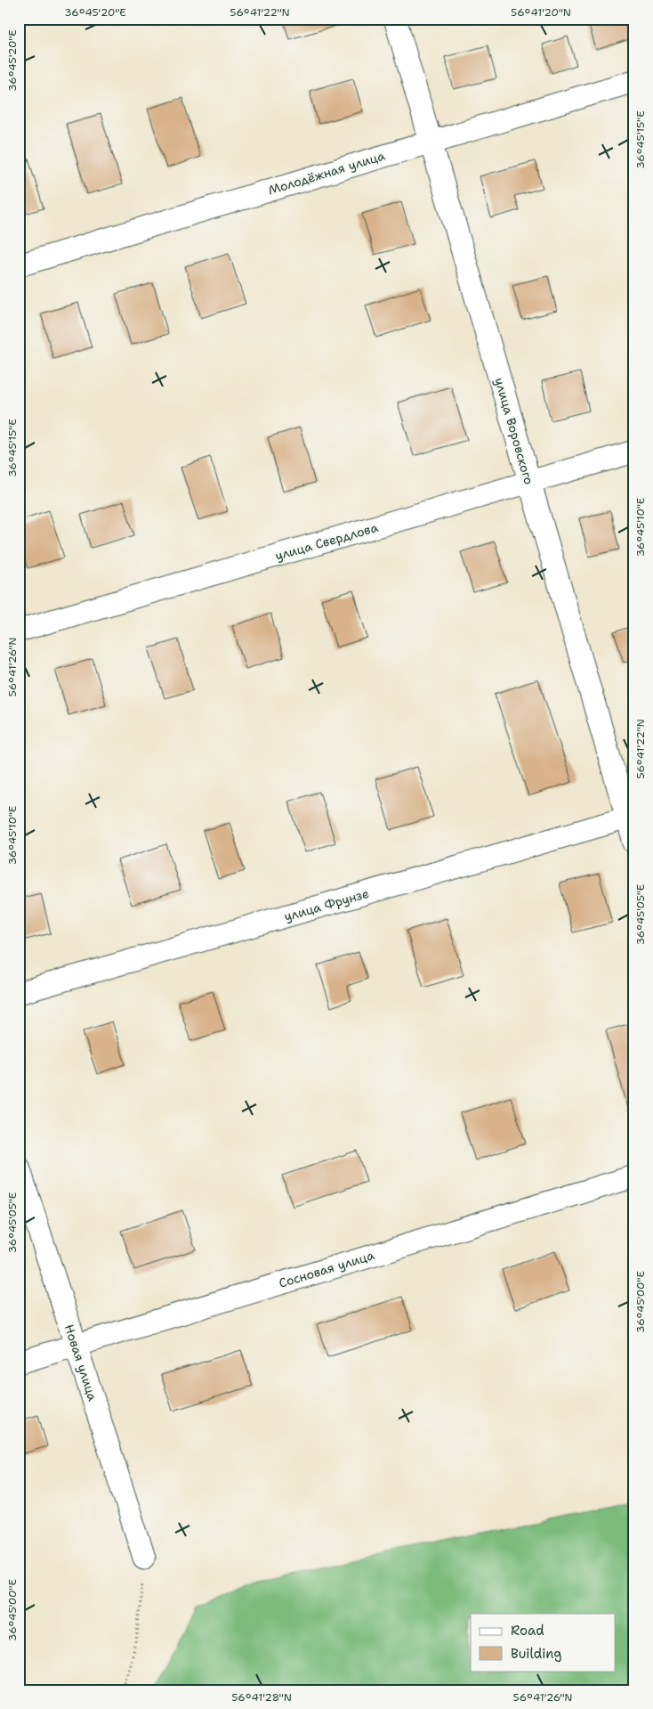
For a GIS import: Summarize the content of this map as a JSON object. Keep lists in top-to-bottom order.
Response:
{
  "streets": {
    "street": [
      "Молодёжная улица",
      "улица Воровского",
      "улица Свердлова",
      "улица Фрунзе",
      "Сосновая улица",
      "Новая улица"
    ]
  },
  "crossings": [
    ["Молодёжная улица", "улица Воровского"],
    ["улица Воровского", "улица Свердлова"],
    ["улица Воровского", "улица Фрунзе"],
    ["Сосновая улица", "Новая улица"]
  ],
  "legend": ["Road", "Building"],
  "coordinates": [
    "36°45'20\"E",
    "56°41'22\"N",
    "56°41'20\"N",
    "36°45'15\"E",
    "36°45'10\"E",
    "56°41'26\"N",
    "36°45'05\"E",
    "36°45'00\"E",
    "56°41'28\"N"
  ]
}
